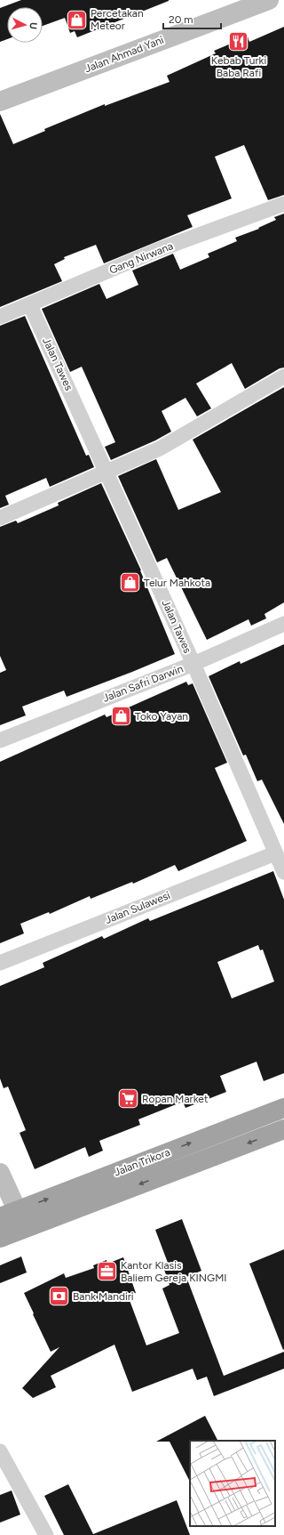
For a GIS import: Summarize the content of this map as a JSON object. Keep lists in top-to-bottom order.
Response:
{
  "streets": {
    "highway": ["Jalan Trikora"],
    "main road": ["Jalan Ahmad Yani"],
    "street": [
      "Gang Nirwana",
      "Jalan Tawes",
      "Jalan Safri Darwin",
      "Jalan Sulawesi"
    ]
  },
  "crossings": [
    ["Gang Nirwana", "Jalan Tawes"],
    ["Jalan Tawes", "Jalan Safri Darwin"],
    ["Jalan Tawes", "Jalan Sulawesi"]
  ],
  "places": {
    "shop": ["Percetakan Meteor", "Telur Mahkota", "Toko Yayan"],
    "restaurant": ["Kebab Turki Baba Rafi"],
    "supermarket": ["Ropan Market"],
    "office": ["Kantor Klasis Baliem Gereja KINGMI"],
    "bank": ["Bank Mandiri"]
  },
  "scale_bar": "20 m",
  "north": "right"
}
